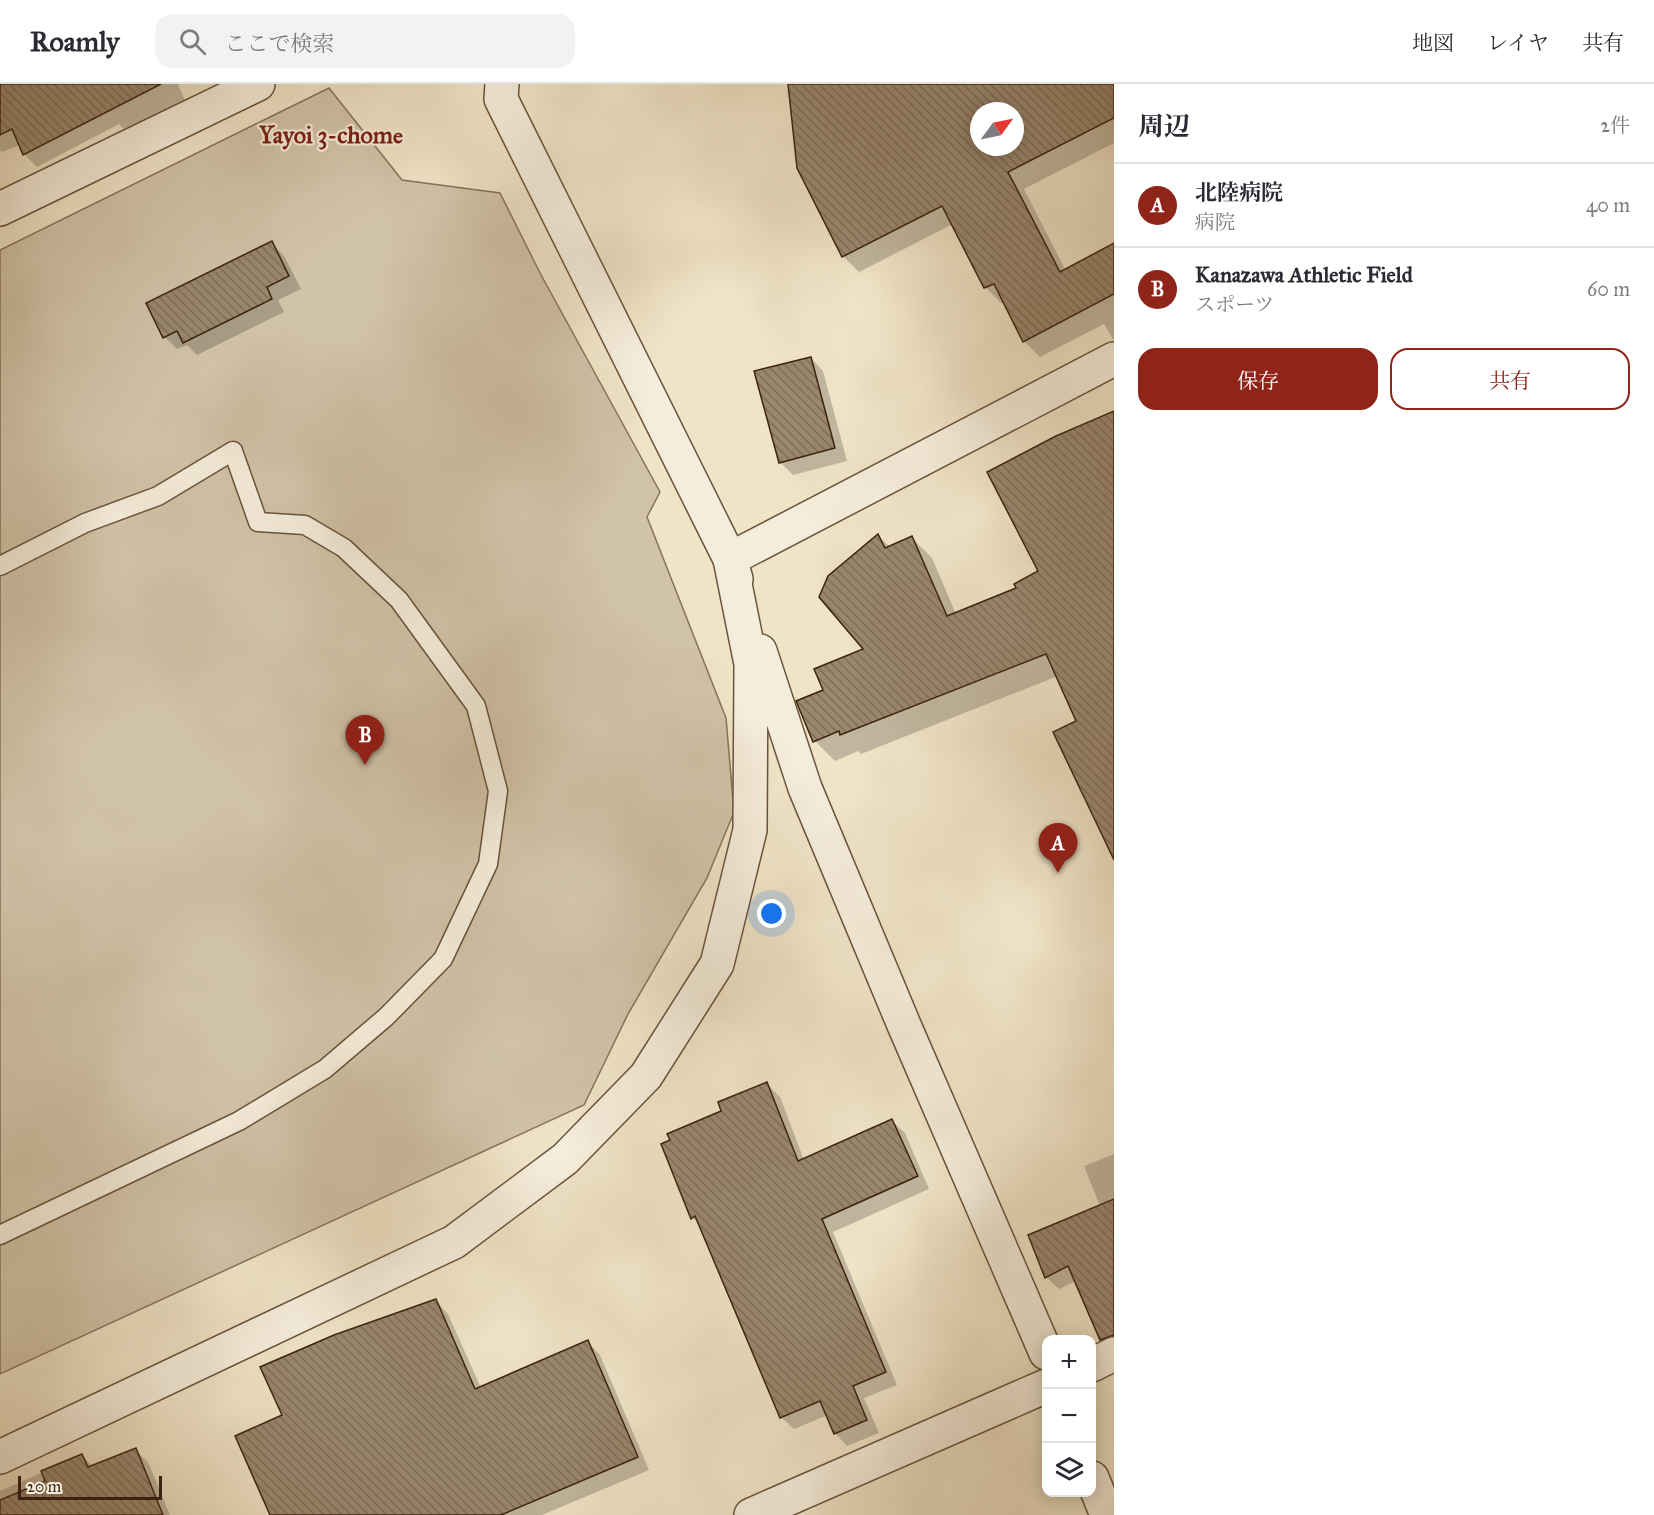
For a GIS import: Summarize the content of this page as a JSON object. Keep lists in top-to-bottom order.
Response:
{
  "districts": ["Yayoi 3-chome"],
  "scale_bar": "20 m",
  "north": "top right",
  "page": {
    "header": "Roamly",
    "search": "ここで検索",
    "nav": ["地図", "レイヤ", "共有"],
    "heading": ["周辺", "2件"],
    "list": [
      {
        "mark": "A",
        "name": "北陸病院",
        "note": "病院",
        "value": "40 m"
      },
      {
        "mark": "B",
        "name": "Kanazawa Athletic Field",
        "note": "スポーツ",
        "value": "60 m"
      }
    ],
    "buttons": ["保存", "共有"],
    "pins": ["B", "A"],
    "map_buttons": ["+", "−"],
    "scale": "20 m"
  }
}
